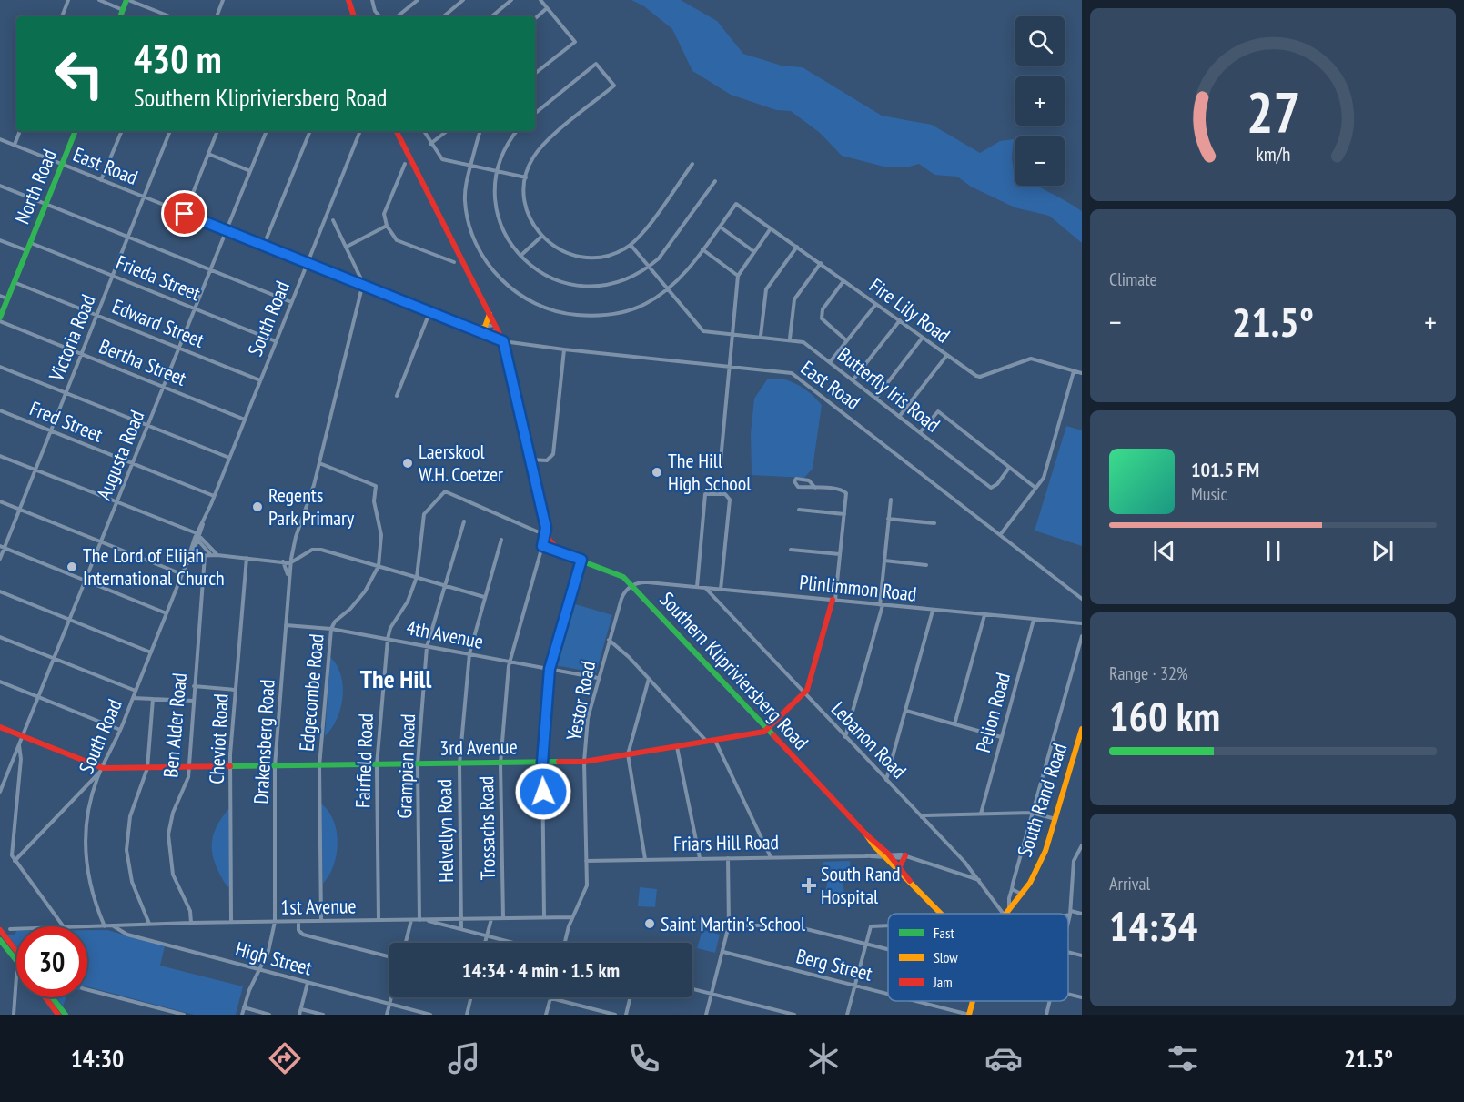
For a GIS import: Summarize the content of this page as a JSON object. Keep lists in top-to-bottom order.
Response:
{
  "streets": {
    "street": [
      "East Road",
      "North Road",
      "Frieda Street",
      "Fire Lily Road",
      "South Road",
      "Edward Street",
      "Victoria Road",
      "Bertha Street",
      "Butterfly Iris Road",
      "Fred Street",
      "Augusta Road",
      "Plinlimmon Road",
      "4th Avenue",
      "Southern Klipriviersberg Road",
      "Edgecombe Road",
      "Yestor Road",
      "Pelion Road",
      "Ben Alder Road",
      "Cheviot Road",
      "Lebanon Road",
      "Drakensberg Road",
      "3rd Avenue",
      "Fairfield Road",
      "Grampian Road",
      "South Rand Road",
      "Trossachs Road",
      "Helvellyn Road",
      "Friars Hill Road",
      "1st Avenue",
      "High Street",
      "Berg Street"
    ]
  },
  "crossings": [
    ["East Road", "North Road"],
    ["East Road", "South Road"],
    ["East Road", "Victoria Road"],
    ["East Road", "Augusta Road"],
    ["North Road", "Frieda Street"],
    ["North Road", "Edward Street"],
    ["North Road", "Bertha Street"],
    ["Frieda Street", "South Road"],
    ["Frieda Street", "Victoria Road"],
    ["Frieda Street", "Augusta Road"],
    ["South Road", "Edward Street"],
    ["South Road", "Bertha Street"],
    ["South Road", "Fred Street"],
    ["South Road", "3rd Avenue"],
    ["South Road", "1st Avenue"],
    ["Edward Street", "Victoria Road"],
    ["Edward Street", "Augusta Road"],
    ["Victoria Road", "Bertha Street"],
    ["Victoria Road", "Fred Street"],
    ["Bertha Street", "Augusta Road"],
    ["Fred Street", "Augusta Road"],
    ["Plinlimmon Road", "Southern Klipriviersberg Road"],
    ["Plinlimmon Road", "Yestor Road"],
    ["Plinlimmon Road", "Pelion Road"],
    ["Plinlimmon Road", "Lebanon Road"],
    ["4th Avenue", "Edgecombe Road"],
    ["4th Avenue", "Yestor Road"],
    ["4th Avenue", "Drakensberg Road"],
    ["4th Avenue", "Fairfield Road"],
    ["4th Avenue", "Grampian Road"],
    ["4th Avenue", "Trossachs Road"],
    ["4th Avenue", "Helvellyn Road"],
    ["Southern Klipriviersberg Road", "Yestor Road"],
    ["Southern Klipriviersberg Road", "3rd Avenue"],
    ["Southern Klipriviersberg Road", "Trossachs Road"],
    ["Southern Klipriviersberg Road", "Friars Hill Road"],
    ["Edgecombe Road", "3rd Avenue"],
    ["Edgecombe Road", "1st Avenue"],
    ["Yestor Road", "3rd Avenue"],
    ["Yestor Road", "Friars Hill Road"],
    ["Yestor Road", "1st Avenue"],
    ["Ben Alder Road", "3rd Avenue"],
    ["Ben Alder Road", "1st Avenue"],
    ["Cheviot Road", "3rd Avenue"],
    ["Cheviot Road", "1st Avenue"],
    ["Lebanon Road", "3rd Avenue"],
    ["Lebanon Road", "Friars Hill Road"],
    ["Drakensberg Road", "3rd Avenue"],
    ["Drakensberg Road", "1st Avenue"],
    ["Drakensberg Road", "High Street"],
    ["3rd Avenue", "Fairfield Road"],
    ["3rd Avenue", "Grampian Road"],
    ["3rd Avenue", "Trossachs Road"],
    ["3rd Avenue", "Helvellyn Road"],
    ["Fairfield Road", "1st Avenue"],
    ["Grampian Road", "1st Avenue"],
    ["Trossachs Road", "1st Avenue"],
    ["Helvellyn Road", "1st Avenue"],
    ["1st Avenue", "High Street"]
  ],
  "districts": ["The Hill"],
  "places": {
    "other": [
      "Laerskool W.H. Coetzer",
      "The Hill High School",
      "Regents Park Primary",
      "The Lord of Elijah International Church",
      "Saint Martin's School"
    ],
    "health": ["South Rand Hospital"]
  },
  "legend": ["Fast", "Slow", "Jam"],
  "page": {
    "map_buttons": ["+", "−"],
    "turn": ["430 m", "Southern Klipriviersberg Road"],
    "tile": [
      "Climate",
      ["Range · 32%", "160 km"],
      ["Arrival", "14:34"]
    ],
    "heat": ["−", "21.5°", "+"],
    "song": ["101.5 FM", "Music"],
    "limit": "30",
    "trip": "14:34 · 4 min · 1.5 km",
    "tabs": ["14:30", "21.5°"],
    "gauge": ["27", "km/h"]
  }
}
